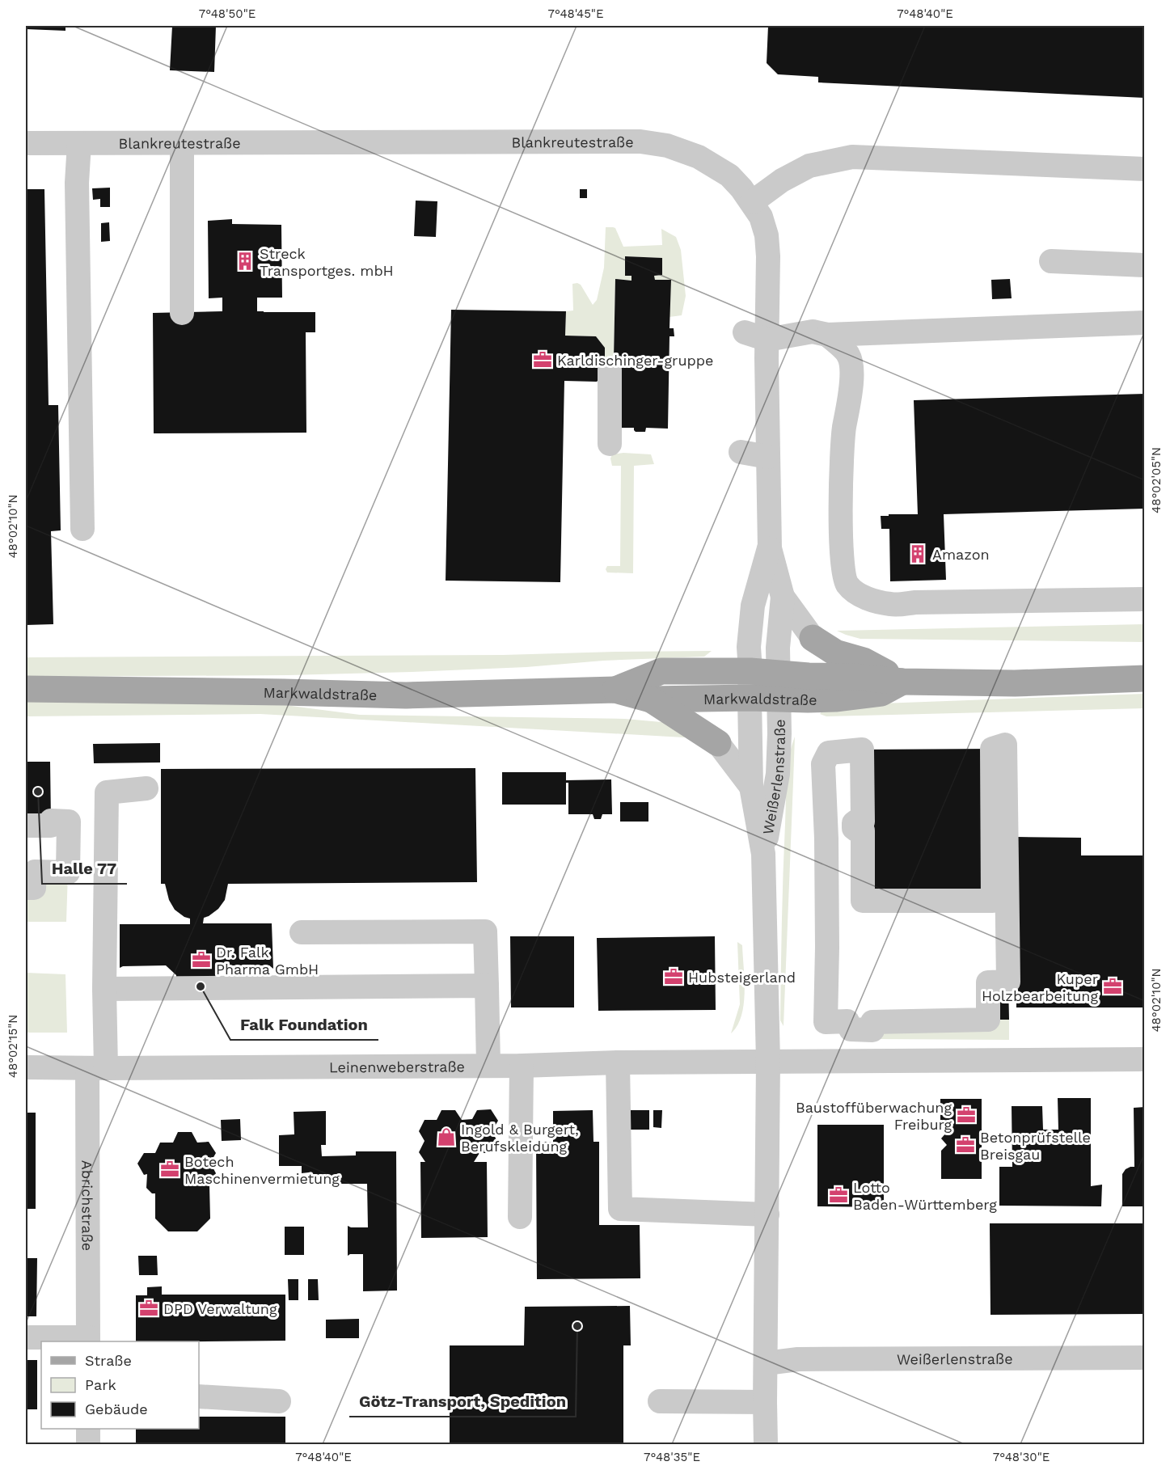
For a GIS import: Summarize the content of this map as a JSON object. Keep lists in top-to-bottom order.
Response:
{
  "streets": {
    "main road": ["Markwaldstraße"],
    "street": [
      "Blankreutestraße",
      "Weißerlenstraße",
      "Leinenweberstraße",
      "Abrichstraße"
    ]
  },
  "crossings": [
    ["Blankreutestraße", "Markwaldstraße"],
    ["Blankreutestraße", "Weißerlenstraße"],
    ["Markwaldstraße", "Weißerlenstraße"],
    ["Weißerlenstraße", "Leinenweberstraße"],
    ["Leinenweberstraße", "Abrichstraße"]
  ],
  "places": {
    "building": ["Streck Transportges. mbH", "Amazon"],
    "office": [
      "Karldischinger-gruppe",
      "Dr. Falk Pharma GmbH",
      "Hubsteigerland",
      "Kuper Holzbearbeitung",
      "Baustoffüberwachung Freiburg",
      "Betonprüfstelle Breisgau",
      "Botech Maschinenvermietung",
      "Lotto Baden-Württemberg",
      "DPD Verwaltung"
    ],
    "other": ["Halle 77", "Falk Foundation", "Götz-Transport, Spedition"],
    "shop": ["Ingold & Burgert, Berufskleidung"]
  },
  "legend": ["Straße", "Park", "Gebäude"],
  "coordinates": [
    "7°48'50\"E",
    "7°48'45\"E",
    "7°48'40\"E",
    "48°02'05\"N",
    "48°02'10\"N",
    "48°02'15\"N",
    "7°48'35\"E",
    "7°48'30\"E"
  ]
}
